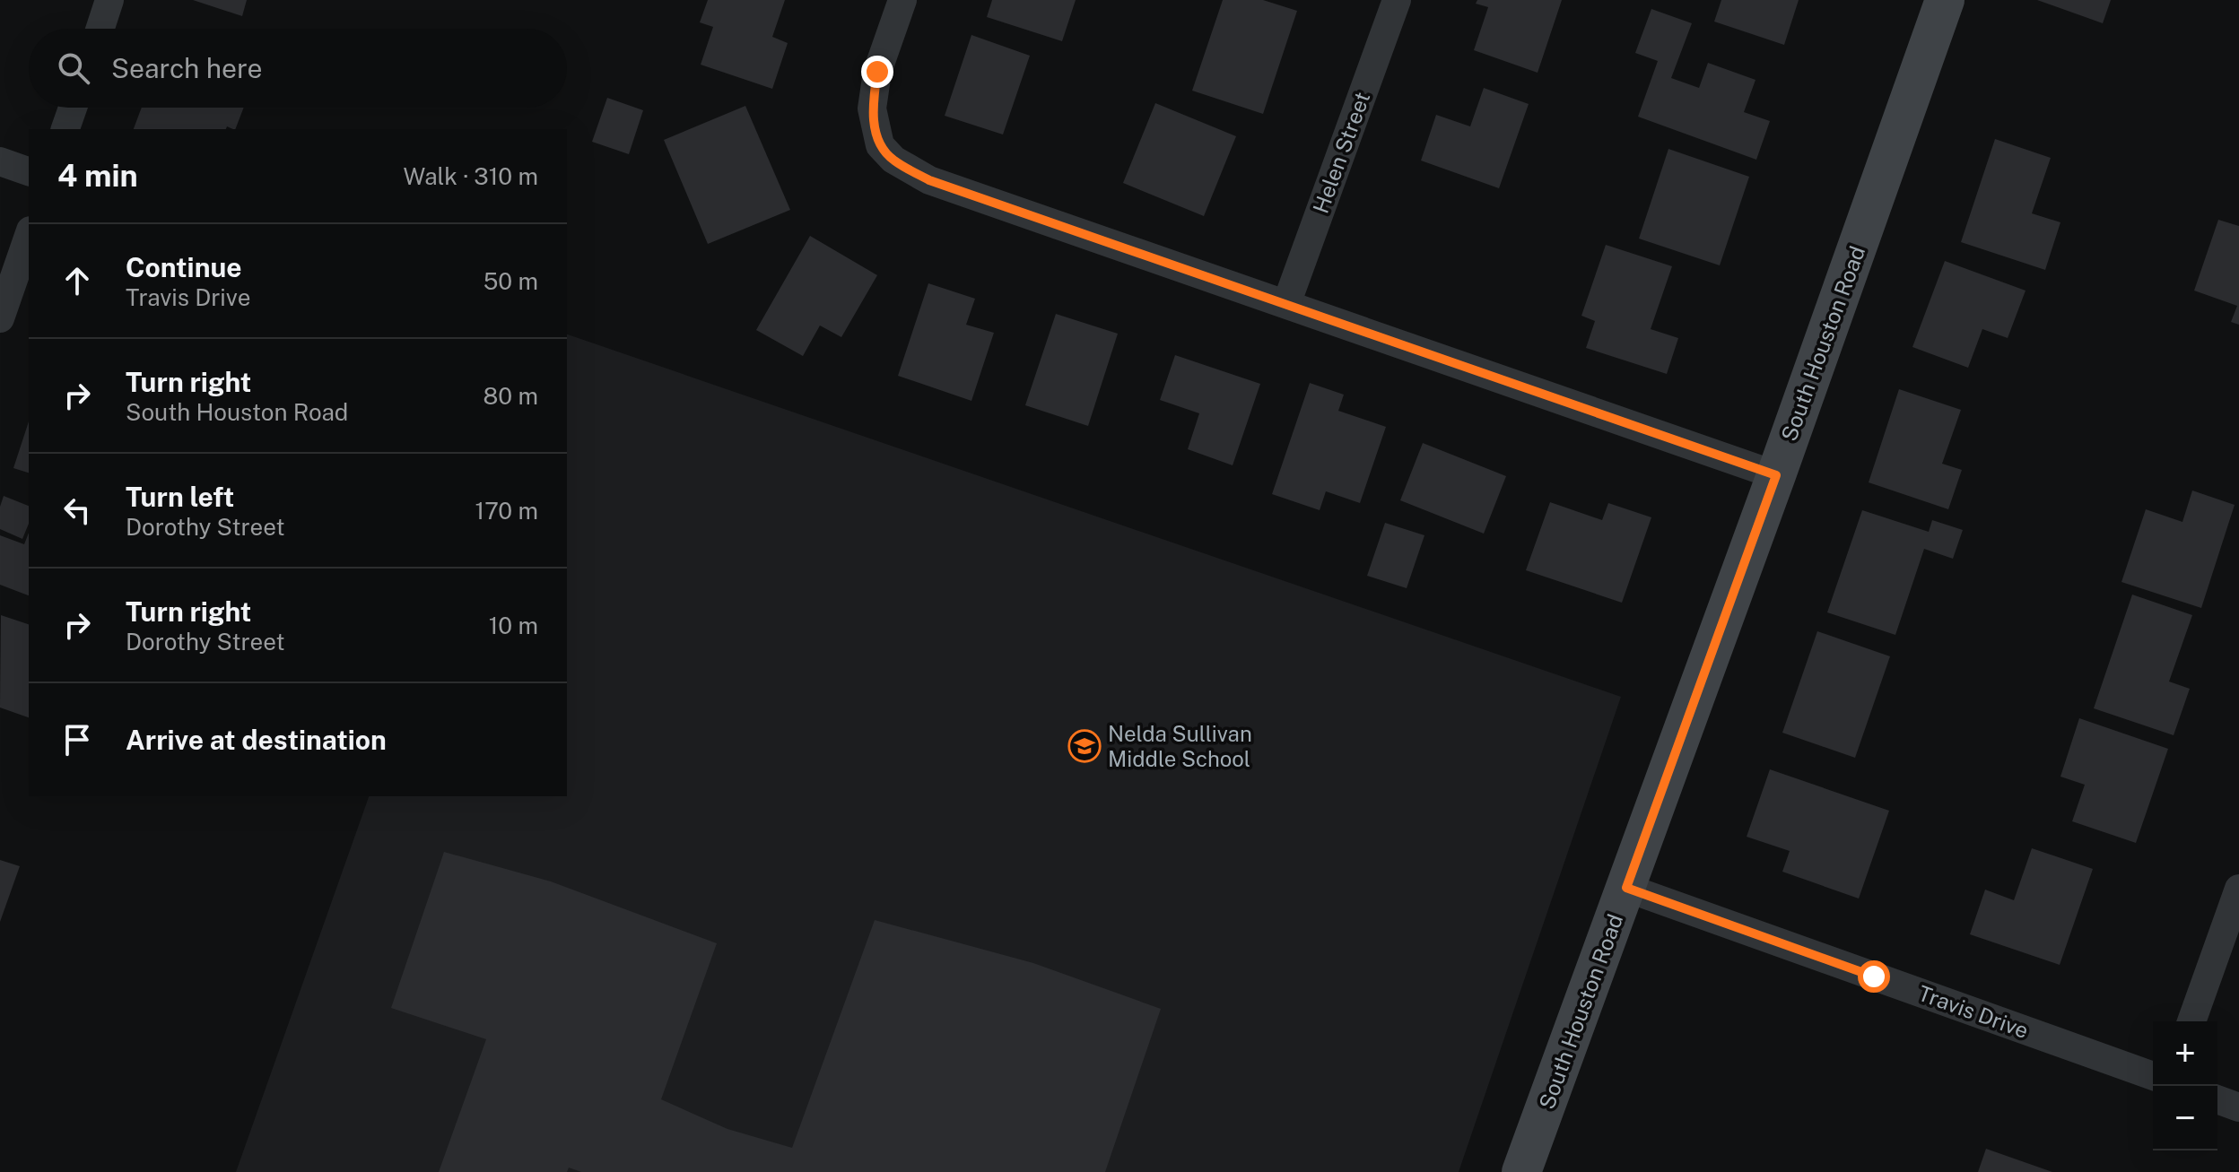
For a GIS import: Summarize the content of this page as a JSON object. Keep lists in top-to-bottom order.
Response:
{
  "streets": {
    "street": ["Helen Street", "South Houston Road", "Travis Drive"]
  },
  "crossings": [
    ["South Houston Road", "Travis Drive"]
  ],
  "places": {
    "school or university": ["Nelda Sullivan Middle School"]
  },
  "page": {
    "search": "Search here",
    "heading": ["4 min", "Walk · 310 m"],
    "list": [
      ["Continue", "Travis Drive", "50 m"],
      ["Turn right", "South Houston Road", "80 m"],
      ["Turn left", "Dorothy Street", "170 m"],
      ["Turn right", "Dorothy Street", "10 m"],
      "Arrive at destination"
    ],
    "map_buttons": ["+", "−"]
  }
}
